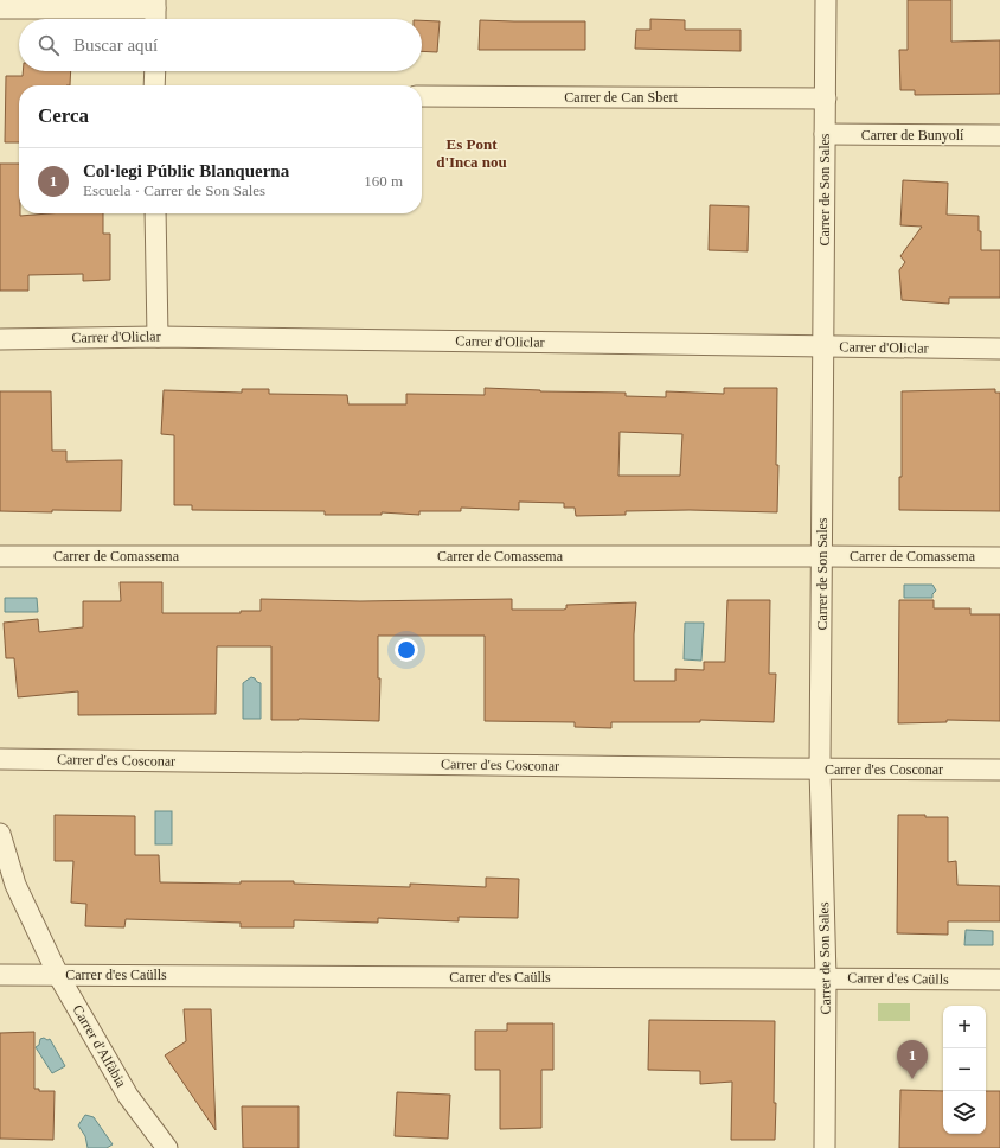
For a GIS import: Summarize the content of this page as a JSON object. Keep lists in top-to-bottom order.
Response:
{
  "streets": {
    "street": [
      "Carrer de Can Sbert",
      "Carrer de Bunyolí",
      "Carrer de Son Sales",
      "Carrer d'Oliclar",
      "Carrer de Comassema",
      "Carrer d'es Cosconar",
      "Carrer d'es Caülls",
      "Carrer d'Alfàbia"
    ]
  },
  "crossings": [
    ["Carrer de Can Sbert", "Carrer de Son Sales"],
    ["Carrer de Bunyolí", "Carrer de Son Sales"],
    ["Carrer de Son Sales", "Carrer d'Oliclar"],
    ["Carrer de Son Sales", "Carrer de Comassema"],
    ["Carrer de Son Sales", "Carrer d'es Cosconar"],
    ["Carrer de Son Sales", "Carrer d'es Caülls"],
    ["Carrer d'es Caülls", "Carrer d'Alfàbia"]
  ],
  "districts": ["Es Pont d'Inca nou"],
  "page": {
    "search": "Buscar aquí",
    "heading": "Cerca",
    "list": [
      {
        "mark": "1",
        "name": "Col·legi Públic Blanquerna",
        "note": "Escuela · Carrer de Son Sales",
        "value": "160 m"
      }
    ],
    "map_buttons": ["+", "−"],
    "pins": "1"
  }
}
